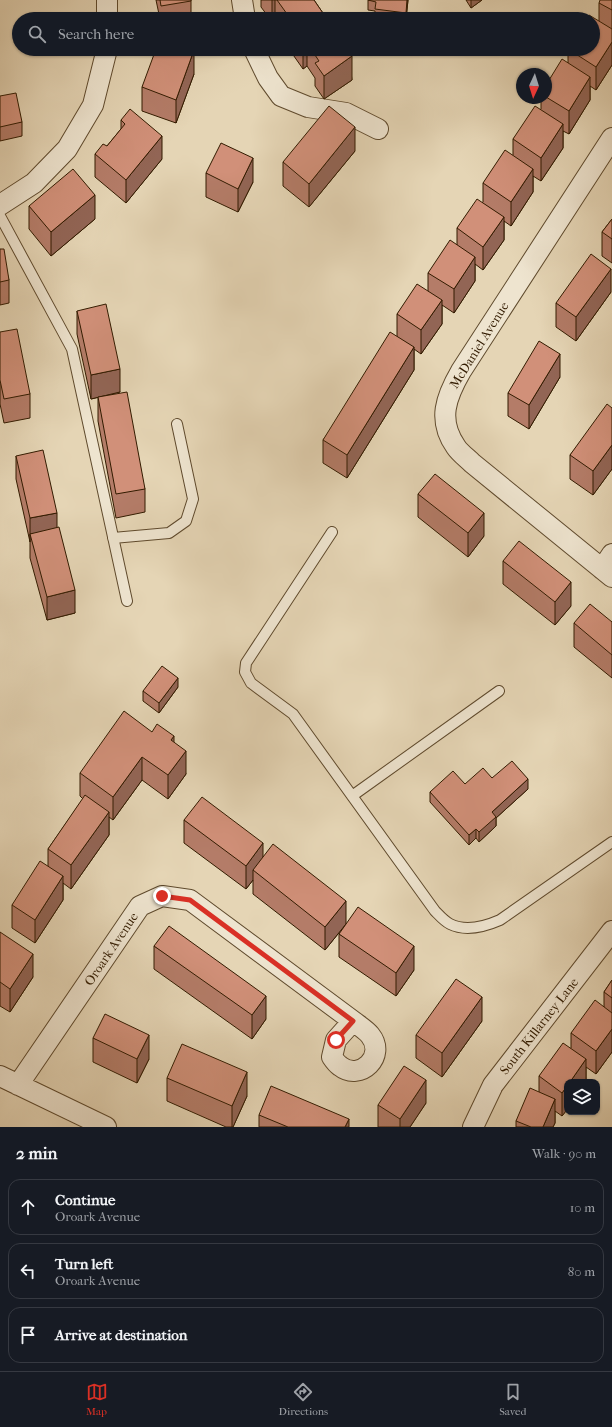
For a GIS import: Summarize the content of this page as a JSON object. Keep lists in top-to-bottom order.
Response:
{
  "streets": {
    "street": ["McDaniel Avenue", "Oroark Avenue", "South Killarney Lane"]
  },
  "north": "bottom",
  "page": {
    "search": "Search here",
    "heading": ["2 min", "Walk · 90 m"],
    "list": [
      ["Continue", "Oroark Avenue", "10 m"],
      ["Turn left", "Oroark Avenue", "80 m"],
      "Arrive at destination"
    ],
    "nav": ["Map", "Directions", "Saved"]
  }
}
